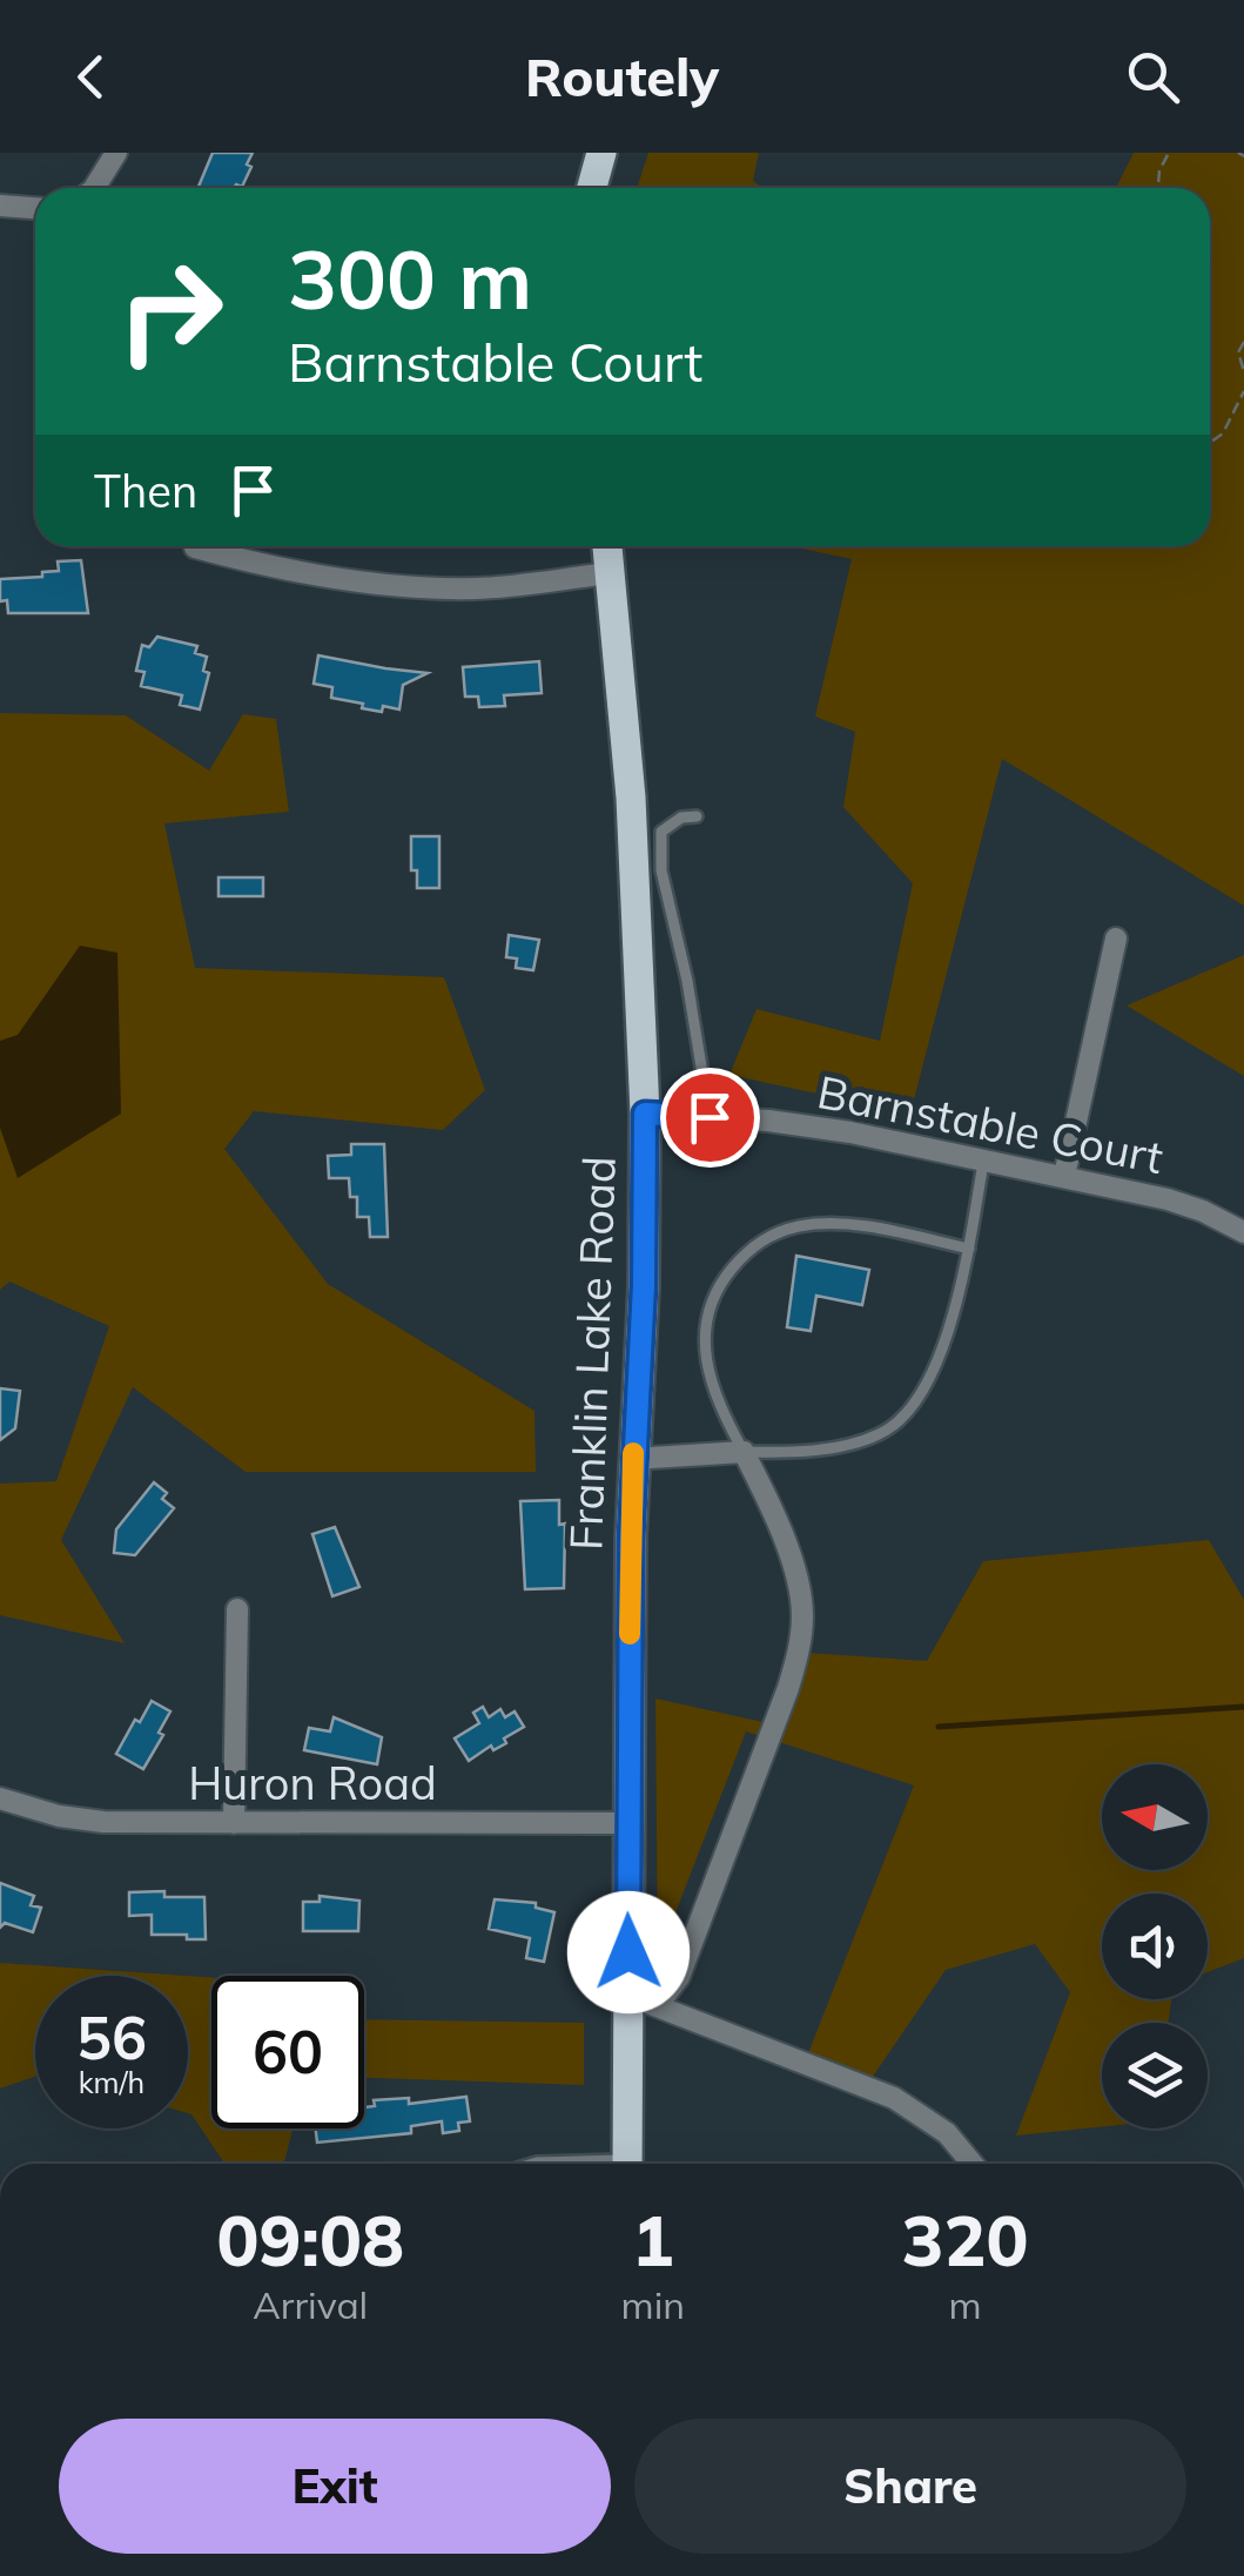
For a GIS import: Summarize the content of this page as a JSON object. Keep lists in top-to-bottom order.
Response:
{
  "streets": {
    "main road": ["Franklin Lake Road"],
    "street": ["Barnstable Court", "Huron Road"]
  },
  "crossings": [
    ["Barnstable Court", "Franklin Lake Road"],
    ["Franklin Lake Road", "Huron Road"]
  ],
  "north": "left",
  "page": {
    "header": "Routely",
    "turn": ["300 m", "Barnstable Court"],
    "then": "Then",
    "speed": "56 km/h",
    "limit": "60",
    "eta": [
      "09:08",
      "Arrival",
      "1",
      "min",
      "320",
      "m"
    ],
    "buttons": ["Exit", "Share"]
  }
}
